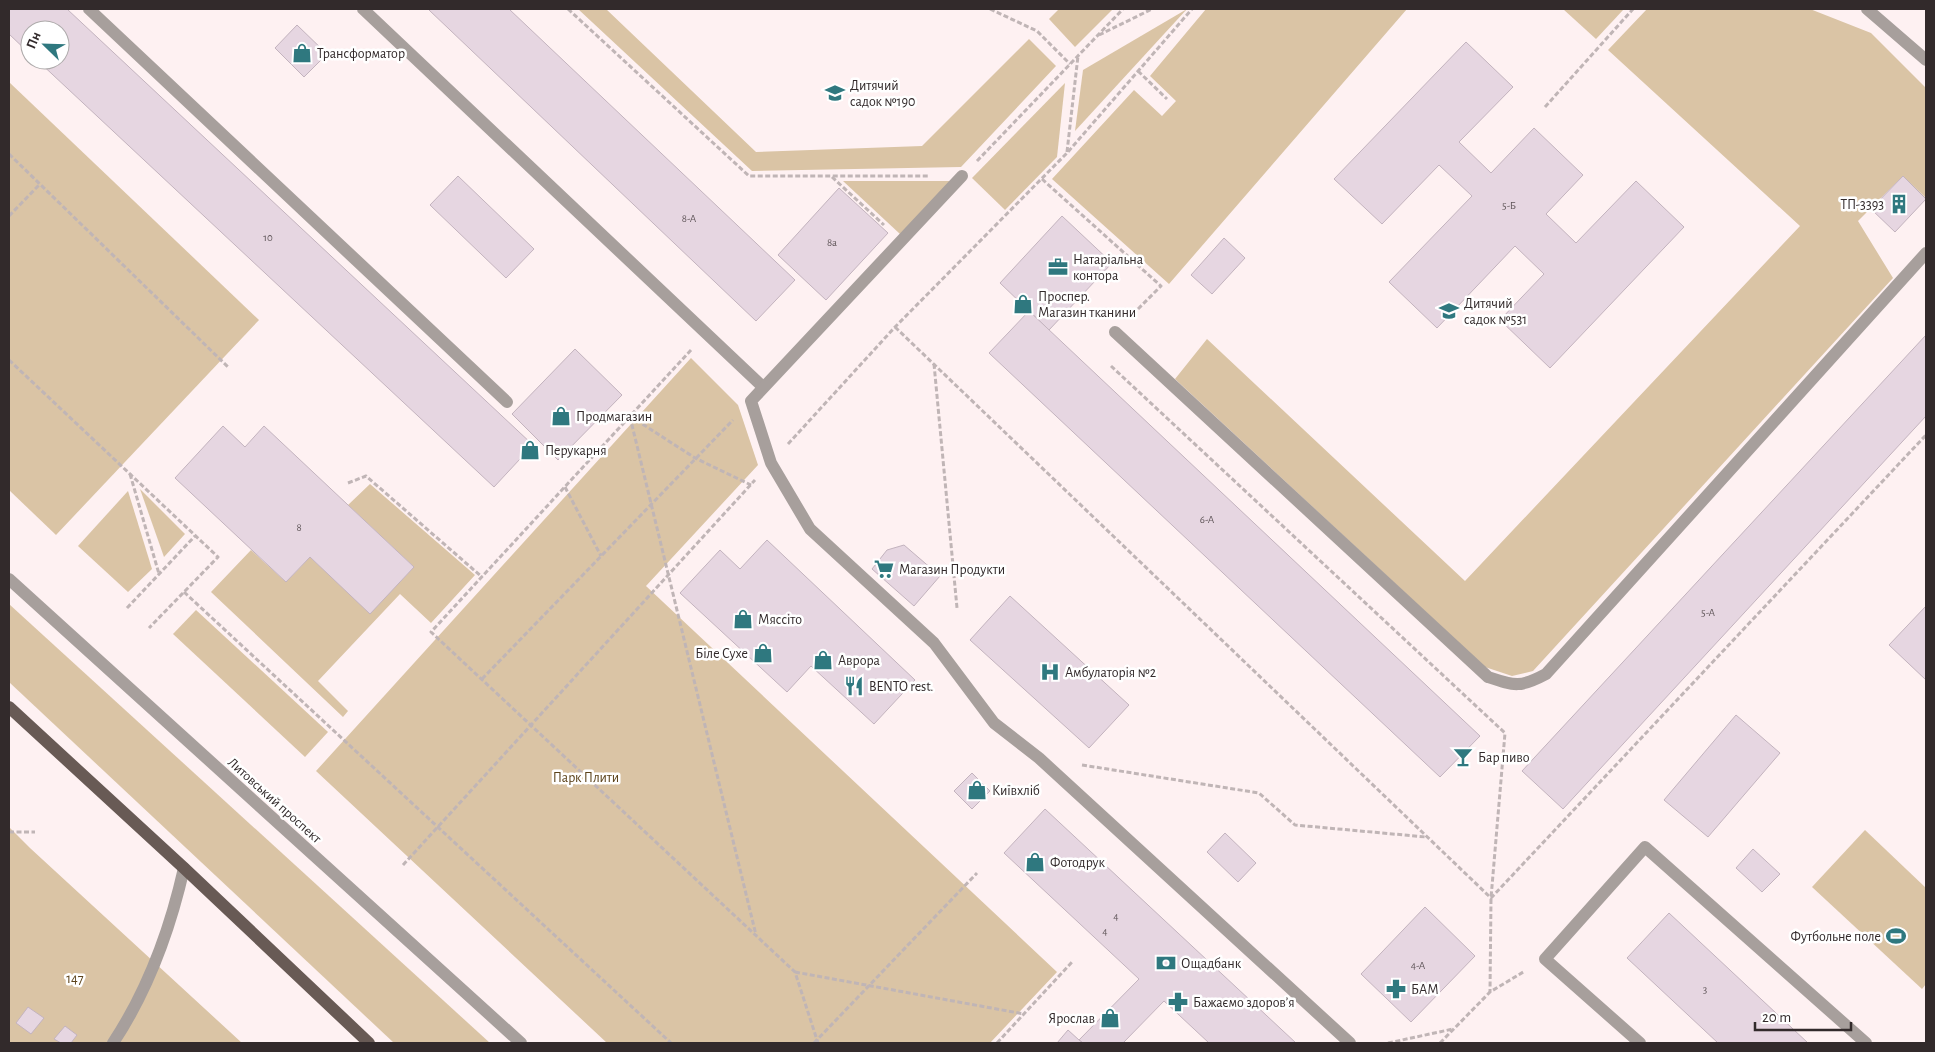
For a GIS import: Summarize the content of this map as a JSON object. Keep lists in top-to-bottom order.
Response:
{
  "streets": {
    "street": ["Литовський проспект"]
  },
  "parks": ["Парк Плити", "147"],
  "places": {
    "shop": [
      "Трансформатор",
      "Проспер. Магазин тканини",
      "Продмагазин",
      "Перукарня",
      "Мяссіто",
      "Біле Сухе",
      "Аврора",
      "Київхліб",
      "Фотодрук",
      "Ярослав"
    ],
    "school or university": ["Дитячий садок №190", "Дитячий садок №531"],
    "building": ["ТП-3393"],
    "office": ["Натаріальна контора"],
    "supermarket": ["Магазин Продукти"],
    "hospital": ["Амбулаторія №2"],
    "restaurant": ["BENTO rest."],
    "bar": ["Бар пиво"],
    "sports": ["Футбольне поле"],
    "bank": ["Ощадбанк"],
    "pharmacy": ["БАМ", "Бажаємо здоровʼя"]
  },
  "house_numbers": [
    "5-Б",
    "8-А",
    "10",
    "8а",
    "6-А",
    "8",
    "5-А",
    "4",
    "4",
    "4-А",
    "3"
  ],
  "scale_bar": "20 m",
  "north": "top left"
}
